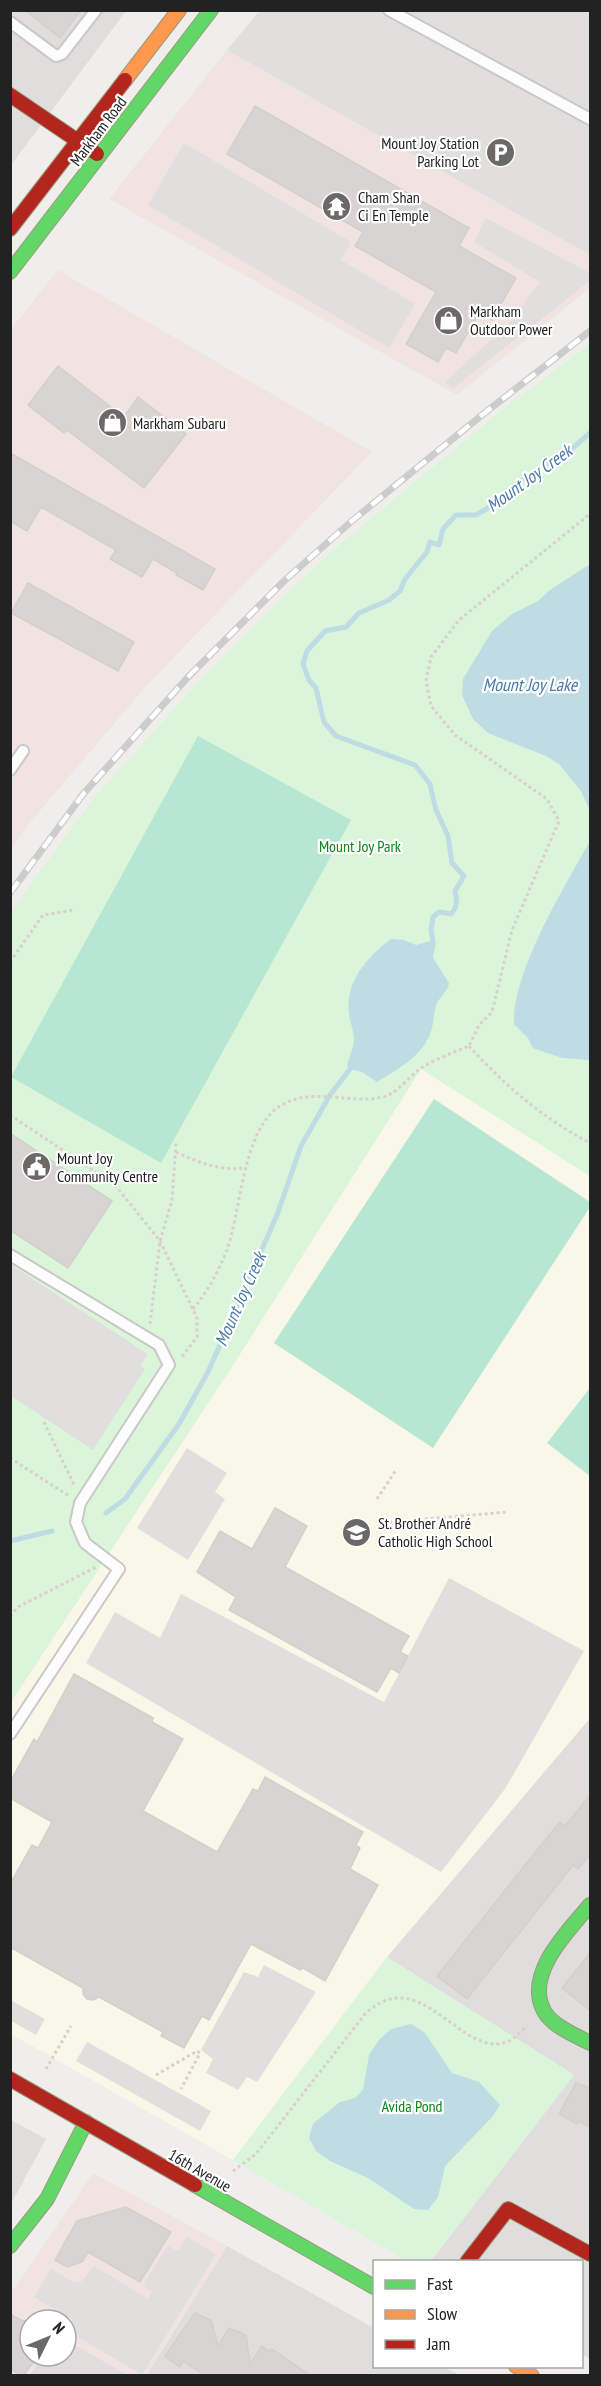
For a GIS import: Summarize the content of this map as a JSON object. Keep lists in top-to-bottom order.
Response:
{
  "streets": {
    "main road": ["Markham Road", "16th Avenue"]
  },
  "water": ["Mount Joy Creek", "Mount Joy Lake"],
  "parks": ["Mount Joy Park", "Avida Pond"],
  "places": {
    "parking": ["Mount Joy Station Parking Lot"],
    "temple": ["Cham Shan Ci En Temple"],
    "shop": ["Markham Outdoor Power", "Markham Subaru"],
    "public building": ["Mount Joy Community Centre"],
    "school or university": ["St. Brother André Catholic High School"]
  },
  "legend": ["Fast", "Slow", "Jam"],
  "north": "top right"
}
